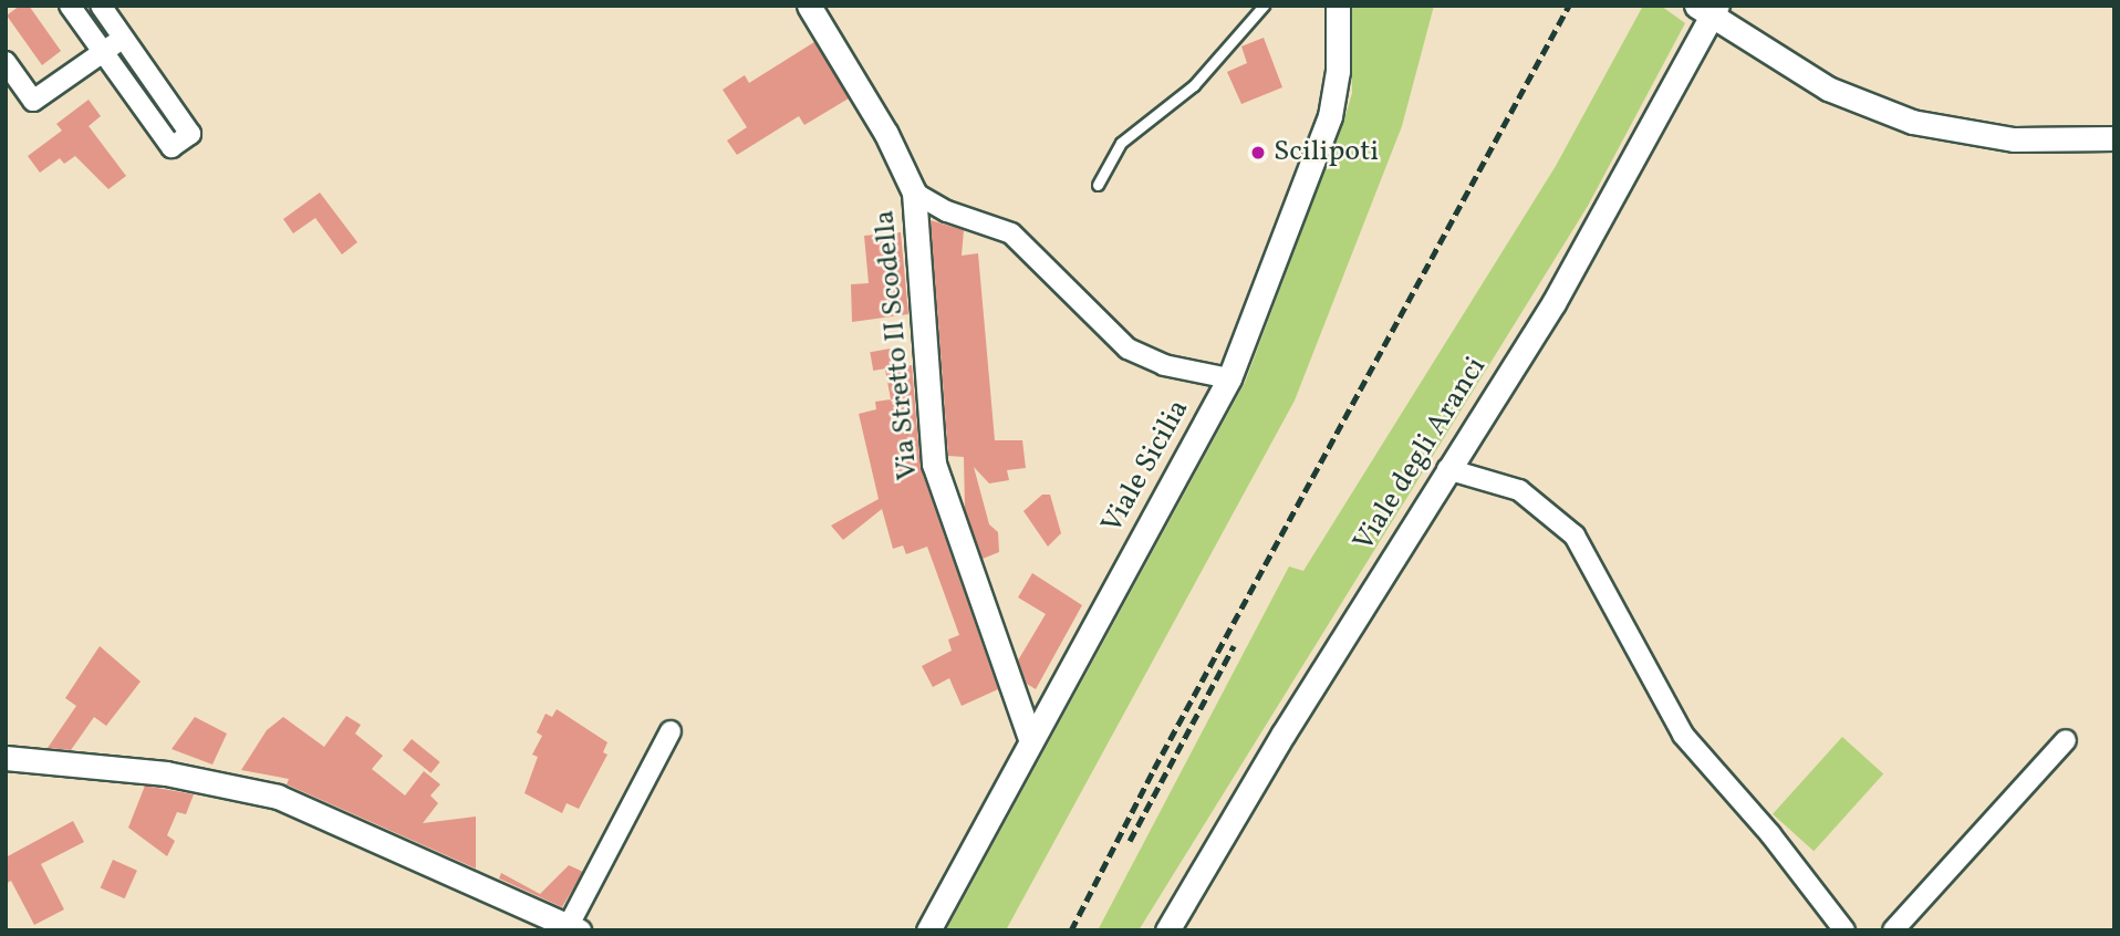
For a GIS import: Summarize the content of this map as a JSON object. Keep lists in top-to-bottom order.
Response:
{
  "streets": {
    "street": ["Via Stretto II Scodella", "Viale degli Aranci", "Viale Sicilia"]
  },
  "crossings": [
    ["Via Stretto II Scodella", "Viale Sicilia"]
  ],
  "places": ["Scilipoti"]
}
